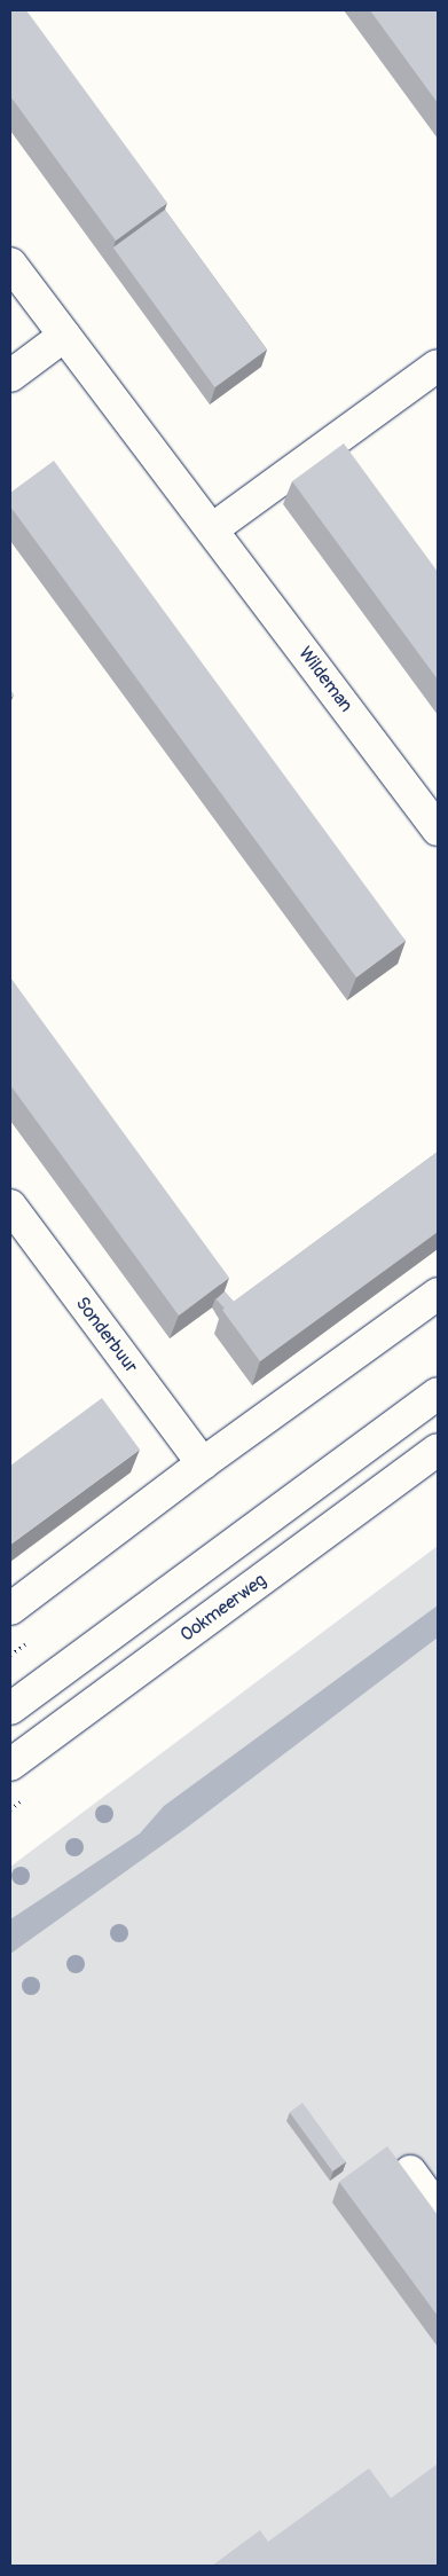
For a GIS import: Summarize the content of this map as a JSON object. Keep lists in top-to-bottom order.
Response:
{
  "streets": {
    "street": ["Wildeman", "Sonderbuur", "Ookmeerweg"]
  }
}
